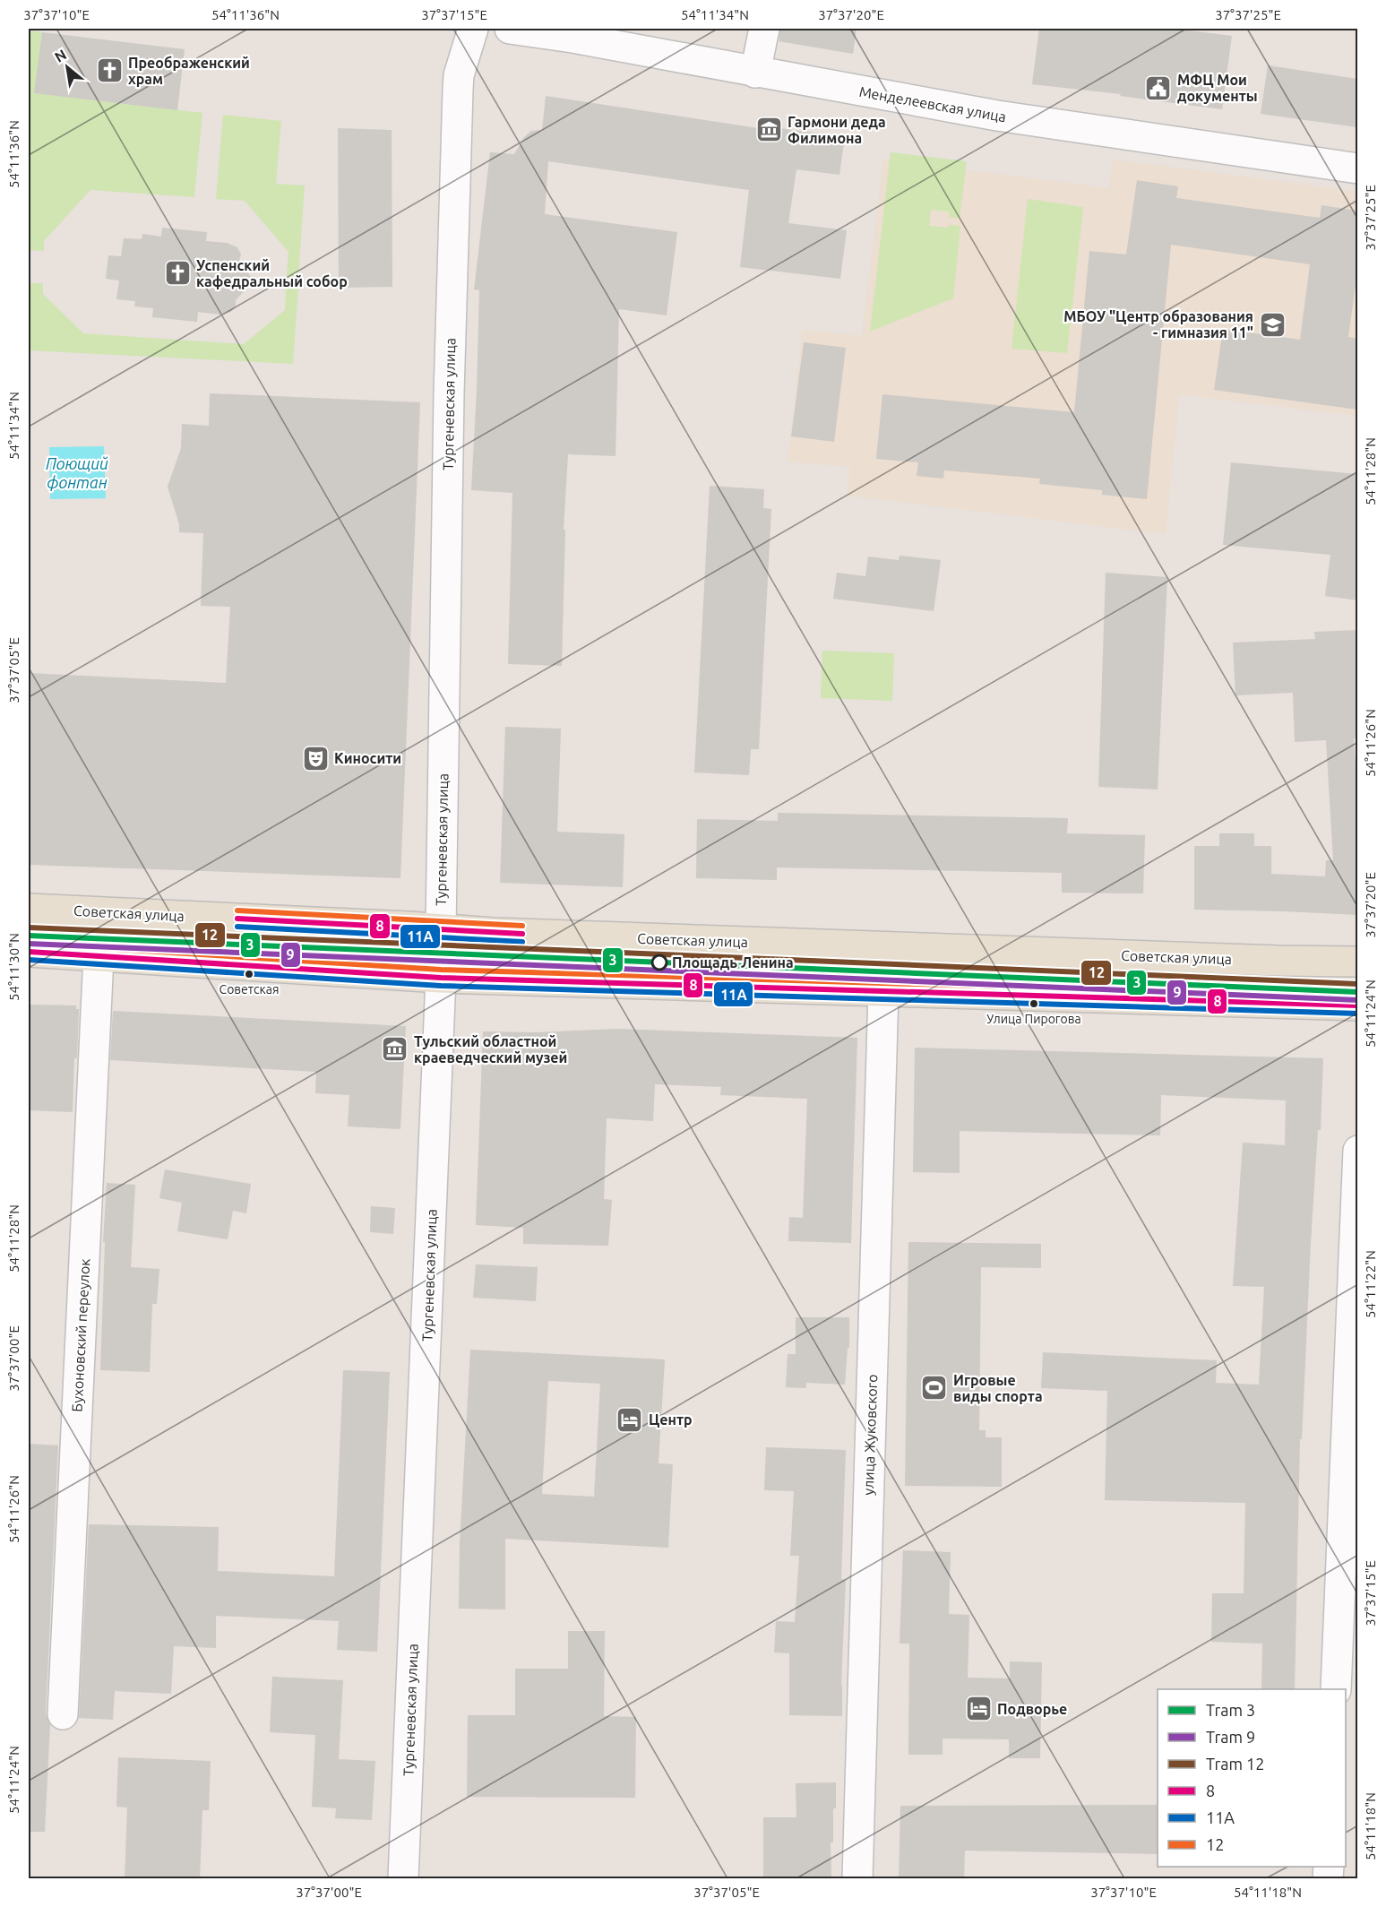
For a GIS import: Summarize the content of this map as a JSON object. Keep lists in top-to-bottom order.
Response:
{
  "streets": {
    "main road": ["Тургеневская улица", "Советская улица"],
    "street": ["Менделеевская улица", "Бухоновский переулок", "улица Жуковского"]
  },
  "crossings": [
    ["Тургеневская улица", "Советская улица"]
  ],
  "water": ["Поющий фонтан"],
  "places": {
    "church": ["Преображенский храм", "Успенский кафедральный собор"],
    "public building": ["МФЦ Мои документы"],
    "museum": ["Гармони деда Филимона", "Тульский областной краеведческий музей"],
    "school or university": ["МБОУ \"Центр образования - гимназия 11\""],
    "theatre": ["Киносити"],
    "other": ["Площадь Ленина", "Советская", "Улица Пирогова"],
    "sports": ["Игровые виды спорта"],
    "hotel": ["Центр", "Подворье"]
  },
  "lines": [
    "transit line 12",
    "transit line 8",
    "transit line 11А",
    "tram line 12",
    "tram line 3",
    "tram line 9"
  ],
  "legend": [
    "Tram 3",
    "Tram 9",
    "Tram 12",
    "8",
    "11А",
    "12"
  ],
  "north": "top left",
  "coordinates": [
    "37°37'10\"E",
    "54°11'36\"N",
    "37°37'15\"E",
    "54°11'34\"N",
    "37°37'20\"E",
    "37°37'25\"E",
    "54°11'28\"N",
    "37°37'05\"E",
    "54°11'26\"N",
    "54°11'30\"N",
    "54°11'24\"N",
    "54°11'22\"N",
    "37°37'00\"E",
    "54°11'18\"N"
  ]
}
